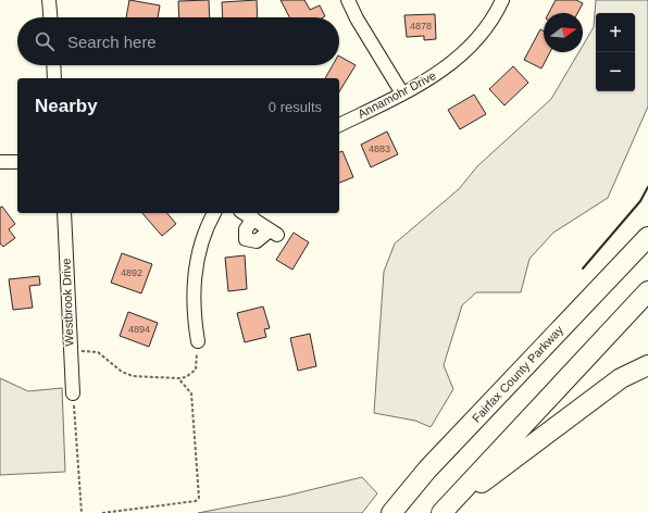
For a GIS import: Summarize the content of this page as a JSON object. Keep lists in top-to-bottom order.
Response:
{
  "streets": {
    "highway": ["Fairfax County Parkway"],
    "street": ["Annamohr Drive", "Westbrook Drive"]
  },
  "house_numbers": [
    "4878",
    "4883",
    "4892",
    "4894"
  ],
  "north": "right",
  "page": {
    "map_buttons": ["+", "−"],
    "search": "Search here",
    "heading": ["Nearby", "0 results"]
  }
}
